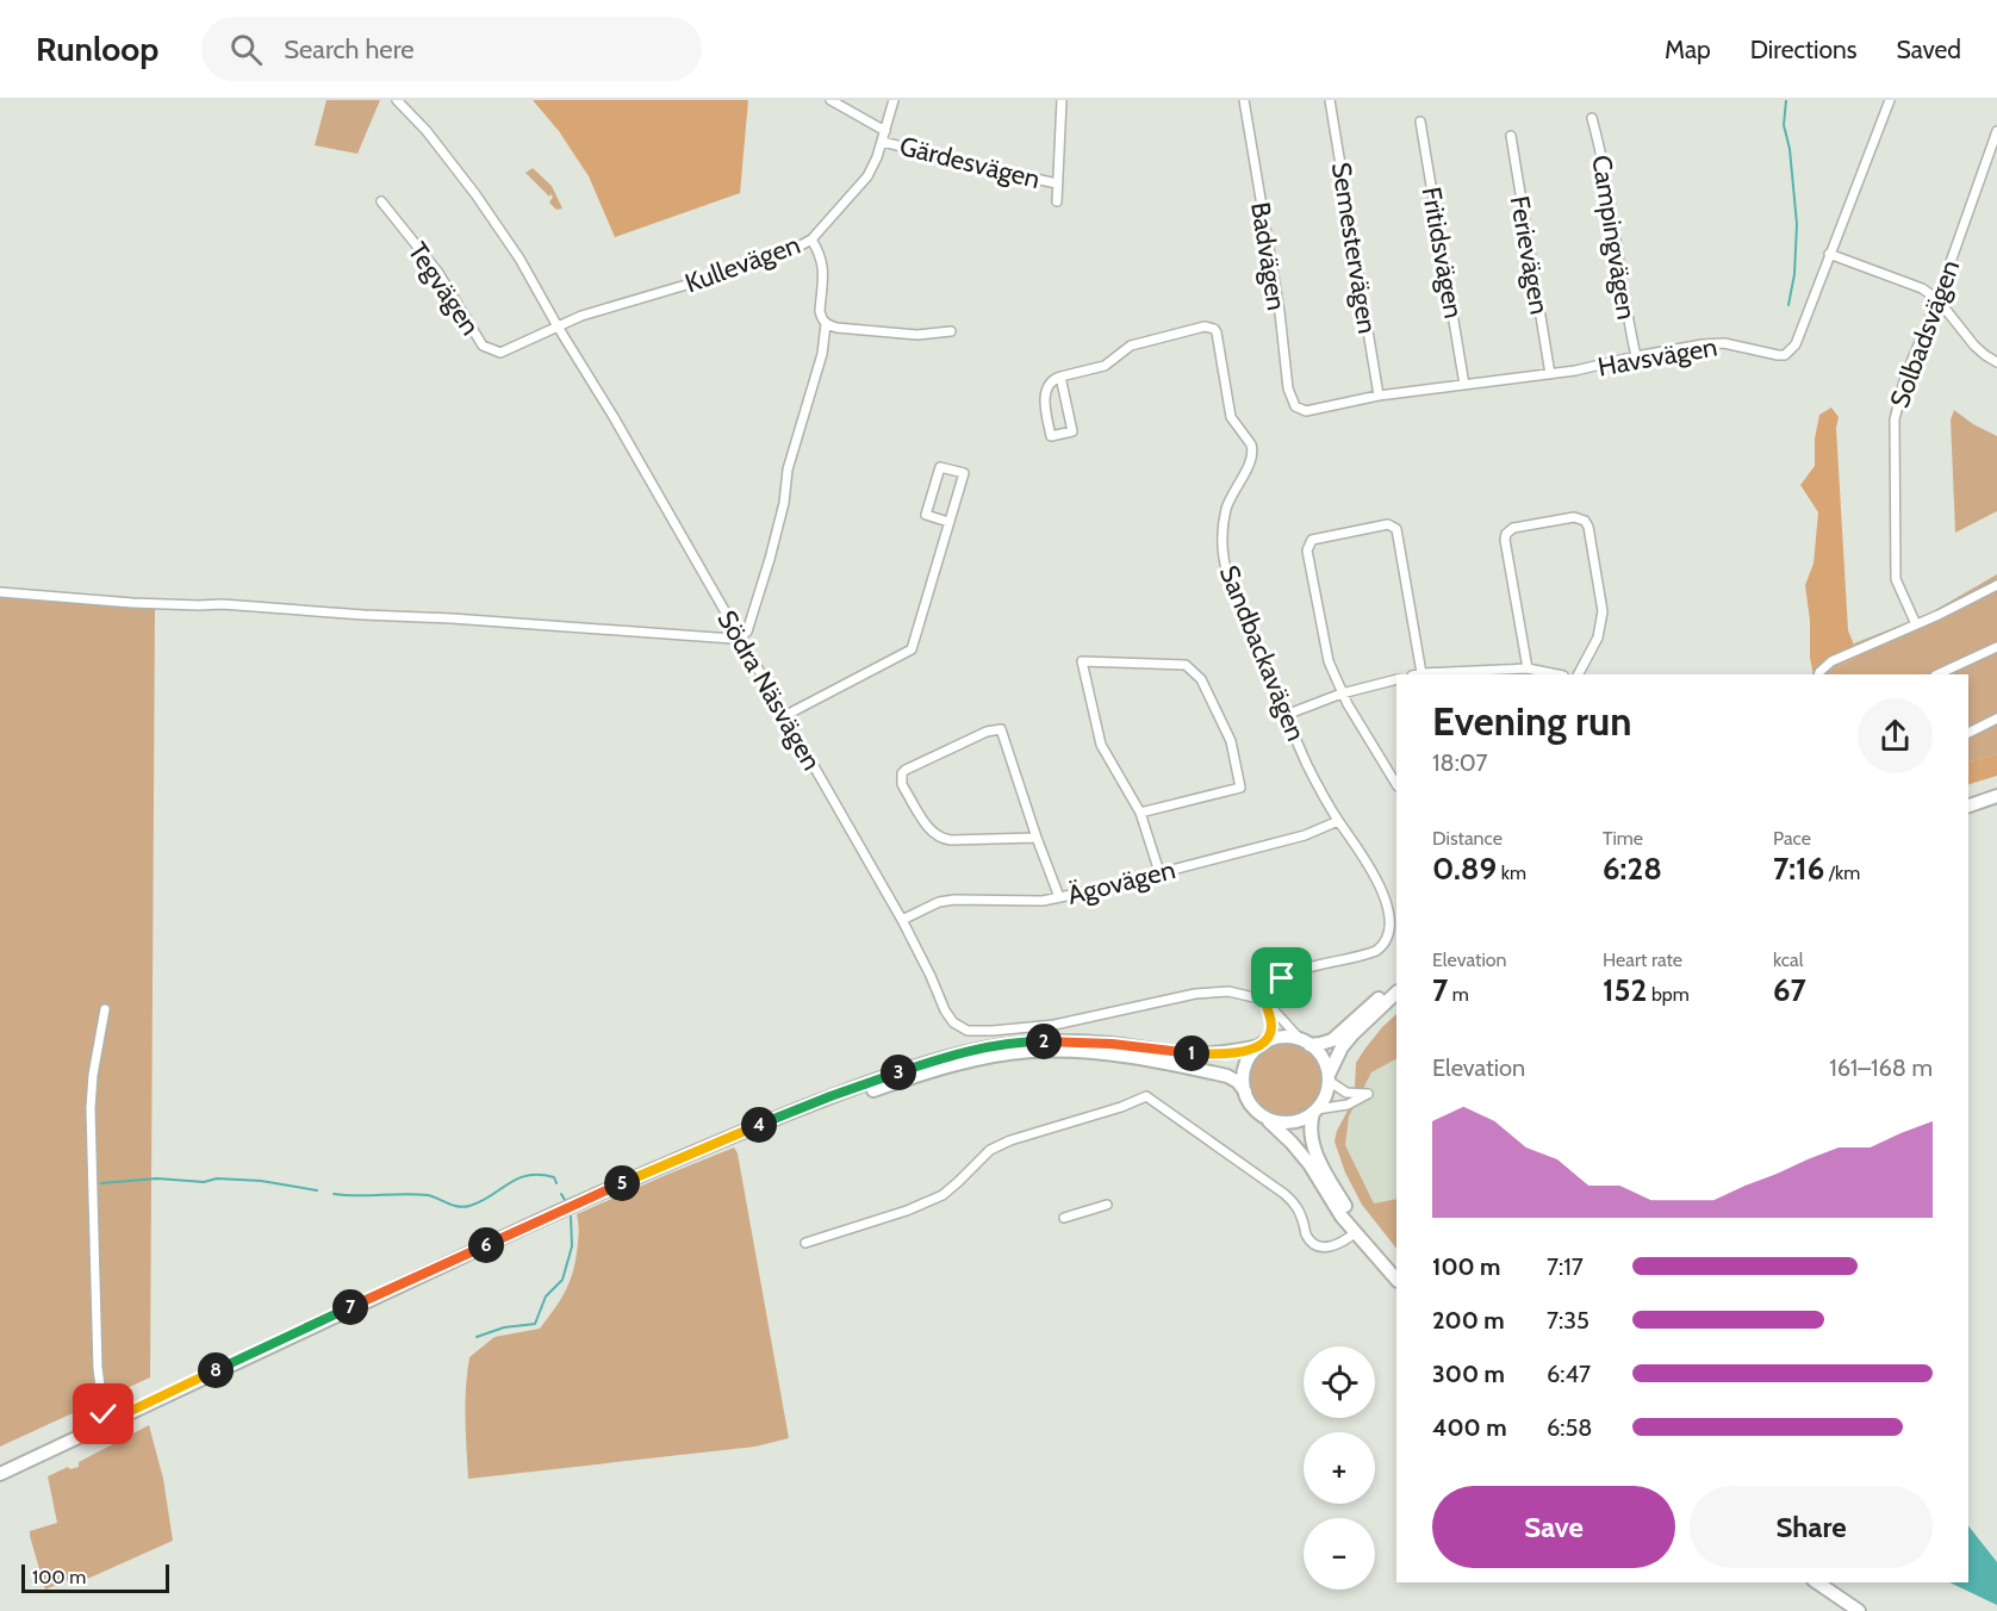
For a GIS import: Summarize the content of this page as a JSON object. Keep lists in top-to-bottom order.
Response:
{
  "streets": {
    "street": [
      "Gärdesvägen",
      "Campingvägen",
      "Semestervägen",
      "Fritidsvägen",
      "Ferievägen",
      "Badvägen",
      "Kullevägen",
      "Tegvägen",
      "Solbadsvägen",
      "Havsvägen",
      "Sandbackavägen",
      "Södra Näsvägen",
      "Ägovägen"
    ]
  },
  "crossings": [
    ["Gärdesvägen", "Kullevägen"],
    ["Campingvägen", "Havsvägen"],
    ["Semestervägen", "Havsvägen"],
    ["Fritidsvägen", "Havsvägen"],
    ["Ferievägen", "Havsvägen"],
    ["Badvägen", "Havsvägen"],
    ["Kullevägen", "Tegvägen"],
    ["Kullevägen", "Södra Näsvägen"],
    ["Tegvägen", "Södra Näsvägen"],
    ["Sandbackavägen", "Södra Näsvägen"],
    ["Sandbackavägen", "Ägovägen"],
    ["Södra Näsvägen", "Ägovägen"]
  ],
  "scale_bar": "100 m",
  "page": {
    "header": "Runloop",
    "search": "Search here",
    "nav": ["Map", "Directions", "Saved"],
    "heading": ["Evening run", "18:07"],
    "stats": [
      ["Distance", "0.89 km"],
      ["Time", "6:28"],
      ["Pace", "7:16 /km"],
      ["Elevation", "7 m"],
      ["Heart rate", "152 bpm"],
      ["kcal", "67"]
    ],
    "pins": [
      "2",
      "1",
      "3",
      "4",
      "5",
      "6",
      "7",
      "8"
    ],
    "chart": ["Elevation", "161–168 m"],
    "list": [
      {
        "name": "100 m",
        "note": "7:17"
      },
      {
        "name": "200 m",
        "note": "7:35"
      },
      {
        "name": "300 m",
        "note": "6:47"
      },
      {
        "name": "400 m",
        "note": "6:58"
      }
    ],
    "map_buttons": ["+", "−"],
    "buttons": ["Save", "Share"],
    "scale": "100 m"
  }
}
